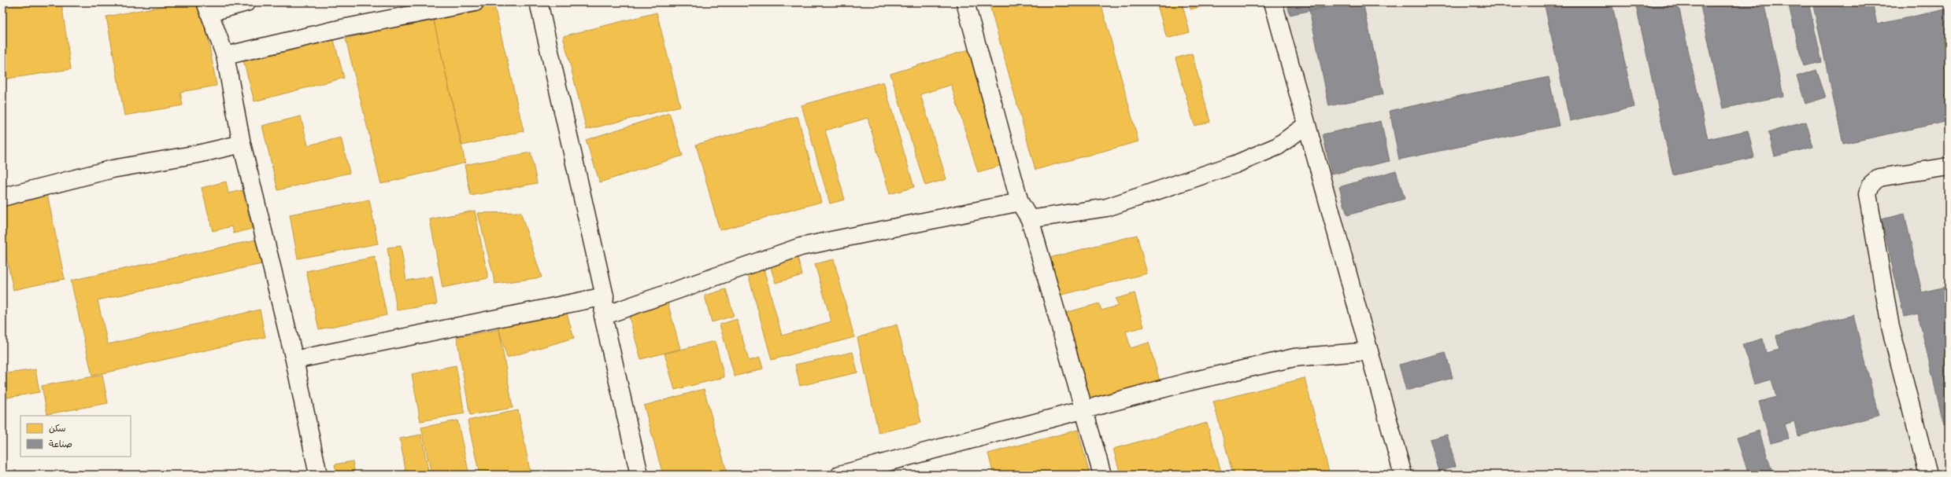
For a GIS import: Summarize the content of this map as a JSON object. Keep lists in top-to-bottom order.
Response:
{
  "legend": ["سكن", "صناعة"]
}
